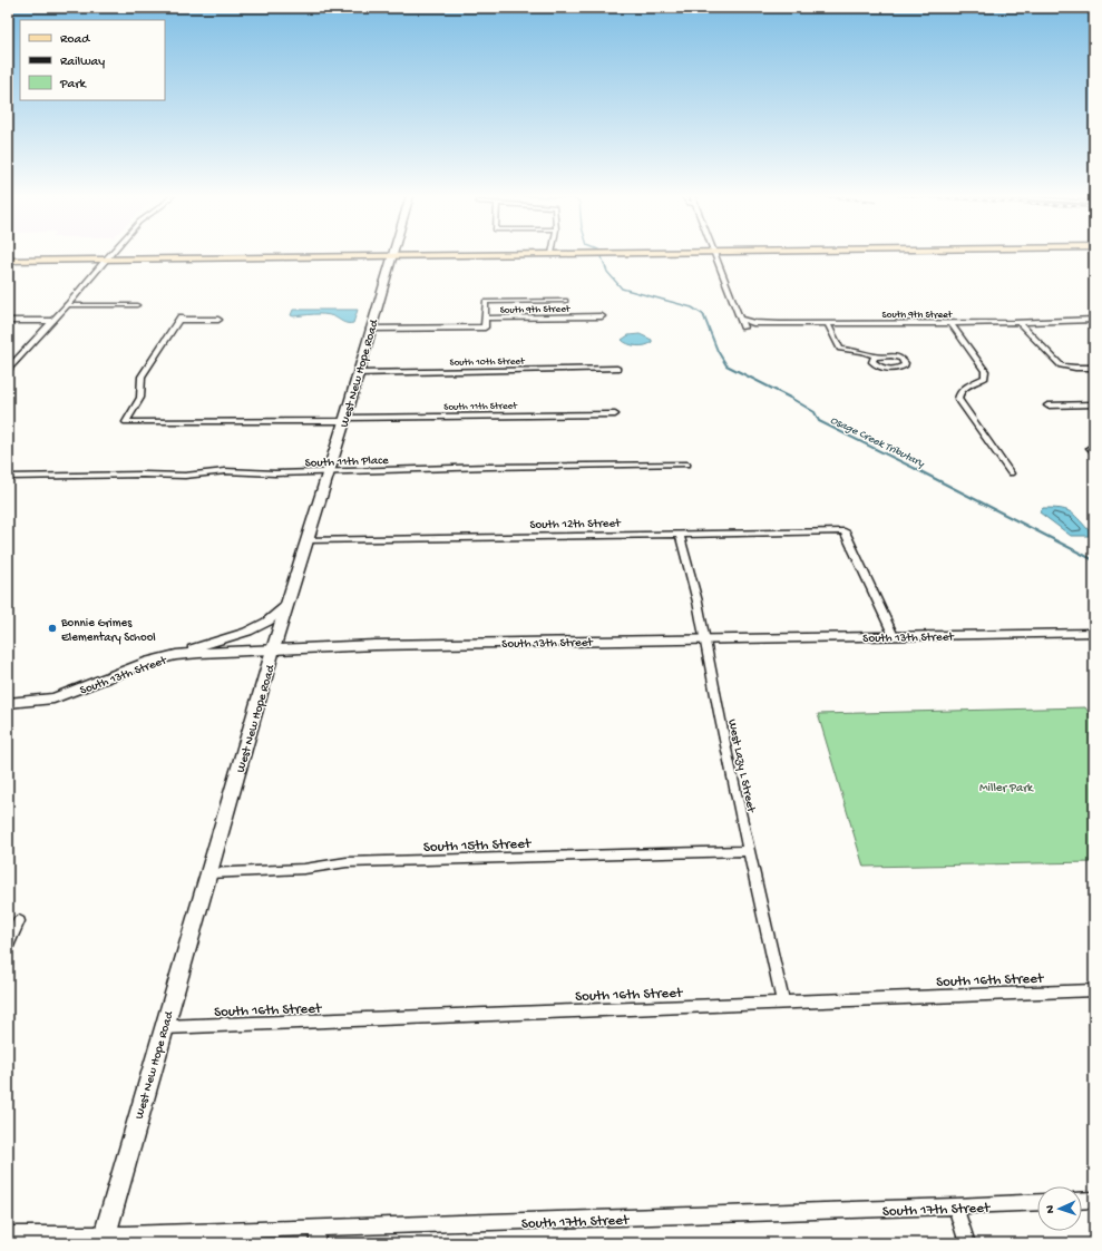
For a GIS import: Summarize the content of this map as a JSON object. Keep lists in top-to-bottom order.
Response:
{
  "streets": {
    "main road": ["West New Hope Road"],
    "street": [
      "South 9th Street",
      "South 10th Street",
      "South 11th Street",
      "South 11th Place",
      "South 12th Street",
      "South 13th Street",
      "West Lazy L Street",
      "South 15th Street",
      "South 16th Street",
      "South 17th Street"
    ]
  },
  "crossings": [
    ["South 9th Street", "West New Hope Road"],
    ["South 10th Street", "West New Hope Road"],
    ["West New Hope Road", "South 11th Street"],
    ["West New Hope Road", "South 11th Place"],
    ["West New Hope Road", "South 12th Street"],
    ["West New Hope Road", "South 13th Street"],
    ["West New Hope Road", "South 15th Street"],
    ["West New Hope Road", "South 16th Street"],
    ["West New Hope Road", "South 17th Street"],
    ["South 12th Street", "South 13th Street"],
    ["South 12th Street", "West Lazy L Street"],
    ["South 13th Street", "West Lazy L Street"],
    ["West Lazy L Street", "South 15th Street"],
    ["West Lazy L Street", "South 16th Street"]
  ],
  "water": ["Osage Creek Tributary"],
  "parks": ["Miller Park"],
  "places": ["Bonnie Grimes Elementary School"],
  "legend": ["Road", "Railway", "Park"],
  "north": "left"
}
